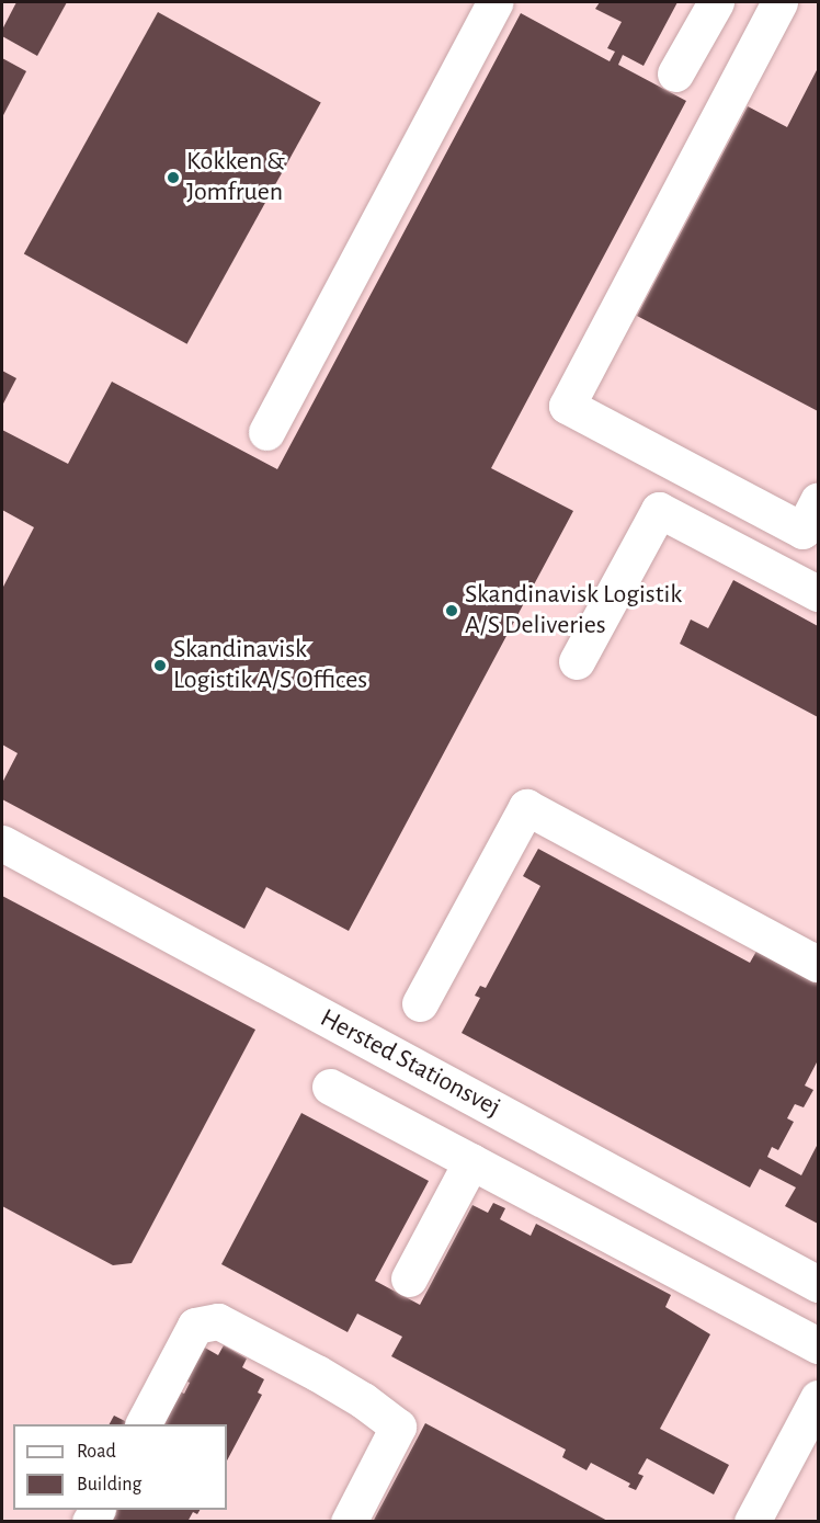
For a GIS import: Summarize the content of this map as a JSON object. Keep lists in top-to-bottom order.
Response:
{
  "streets": {
    "street": ["Hersted Stationsvej"]
  },
  "places": ["Kokken & Jomfruen", "Skandinavisk Logistik A/S Deliveries", "Skandinavisk Logistik A/S Offices"],
  "legend": ["Road", "Building"]
}
